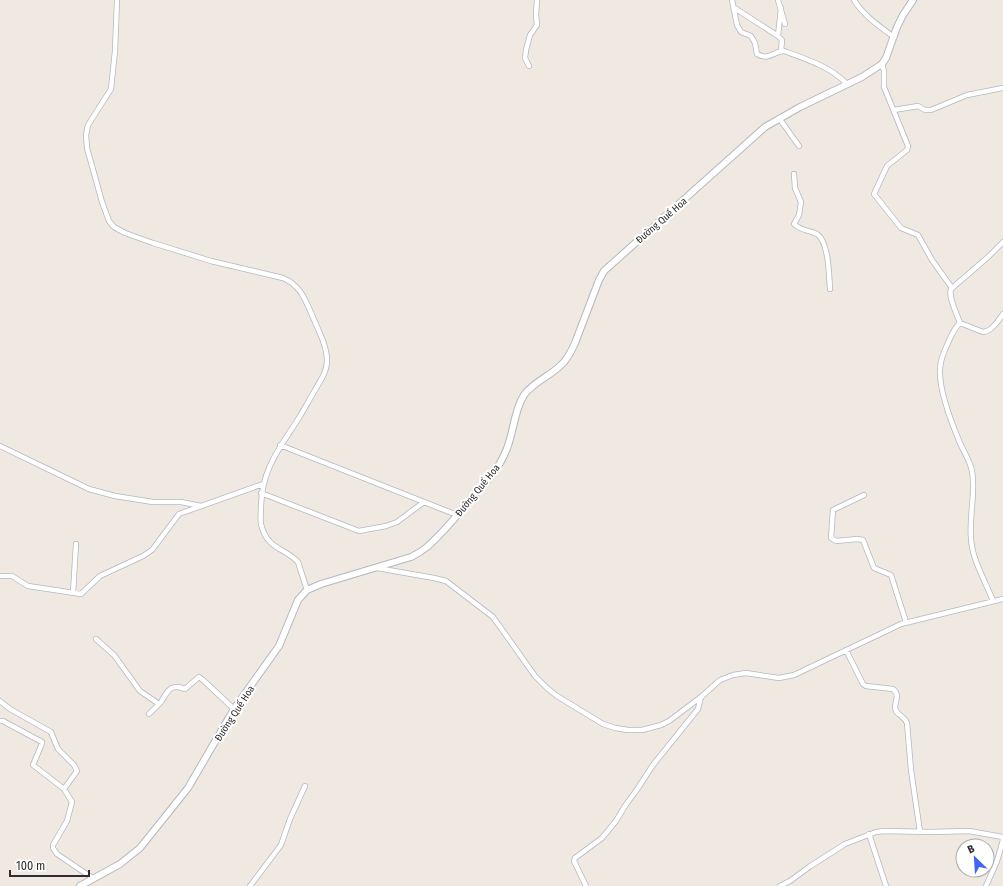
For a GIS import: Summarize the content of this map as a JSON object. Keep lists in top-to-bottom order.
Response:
{
  "streets": {
    "street": ["Đường Quế Hoa"]
  },
  "scale_bar": "100 m",
  "north": "top left"
}
